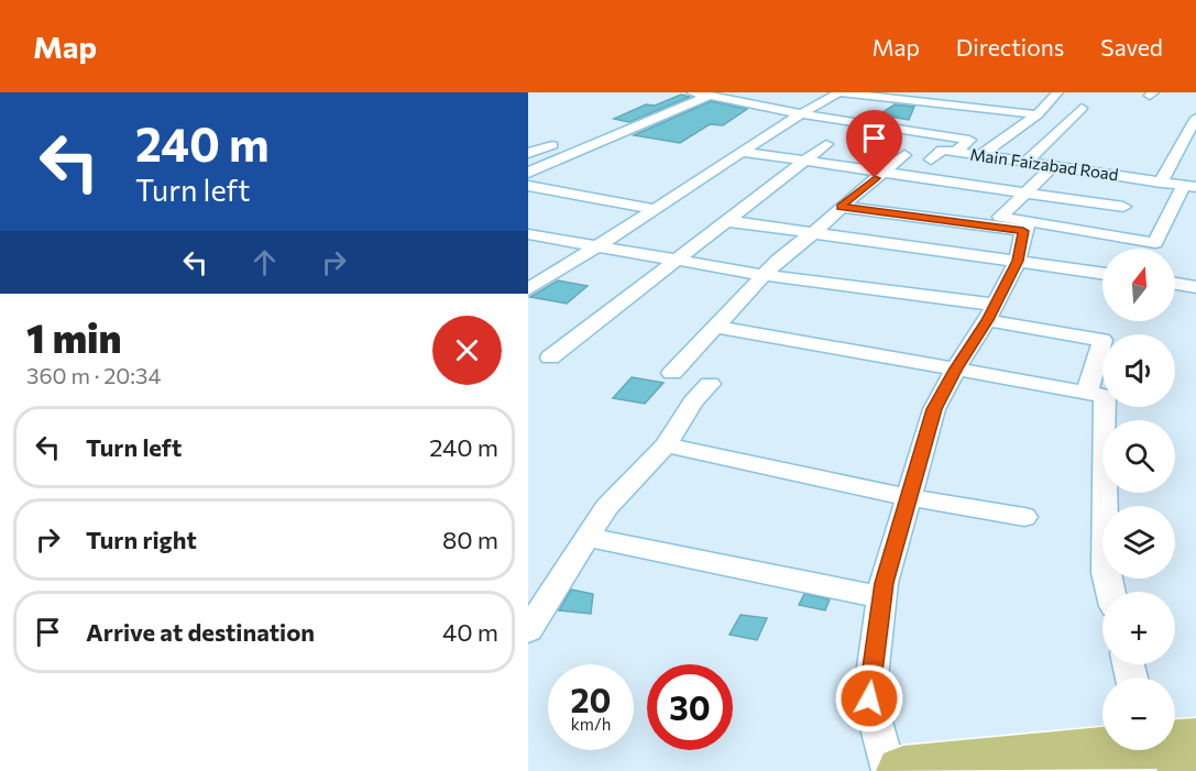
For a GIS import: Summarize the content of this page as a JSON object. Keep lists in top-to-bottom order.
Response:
{
  "streets": {
    "street": ["Main Faizabad Road"]
  },
  "north": "top",
  "page": {
    "header": "Map",
    "nav": ["Map", "Directions", "Saved"],
    "turn": ["240 m", "Turn left"],
    "map_buttons": ["+", "−"],
    "heading": ["1 min", "360 m · 20:34"],
    "list": [
      {
        "name": "Turn left",
        "value": "240 m"
      },
      {
        "name": "Turn right",
        "value": "80 m"
      },
      {
        "name": "Arrive at destination",
        "value": "40 m"
      }
    ],
    "speed": "20 km/h",
    "limit": "30"
  }
}
